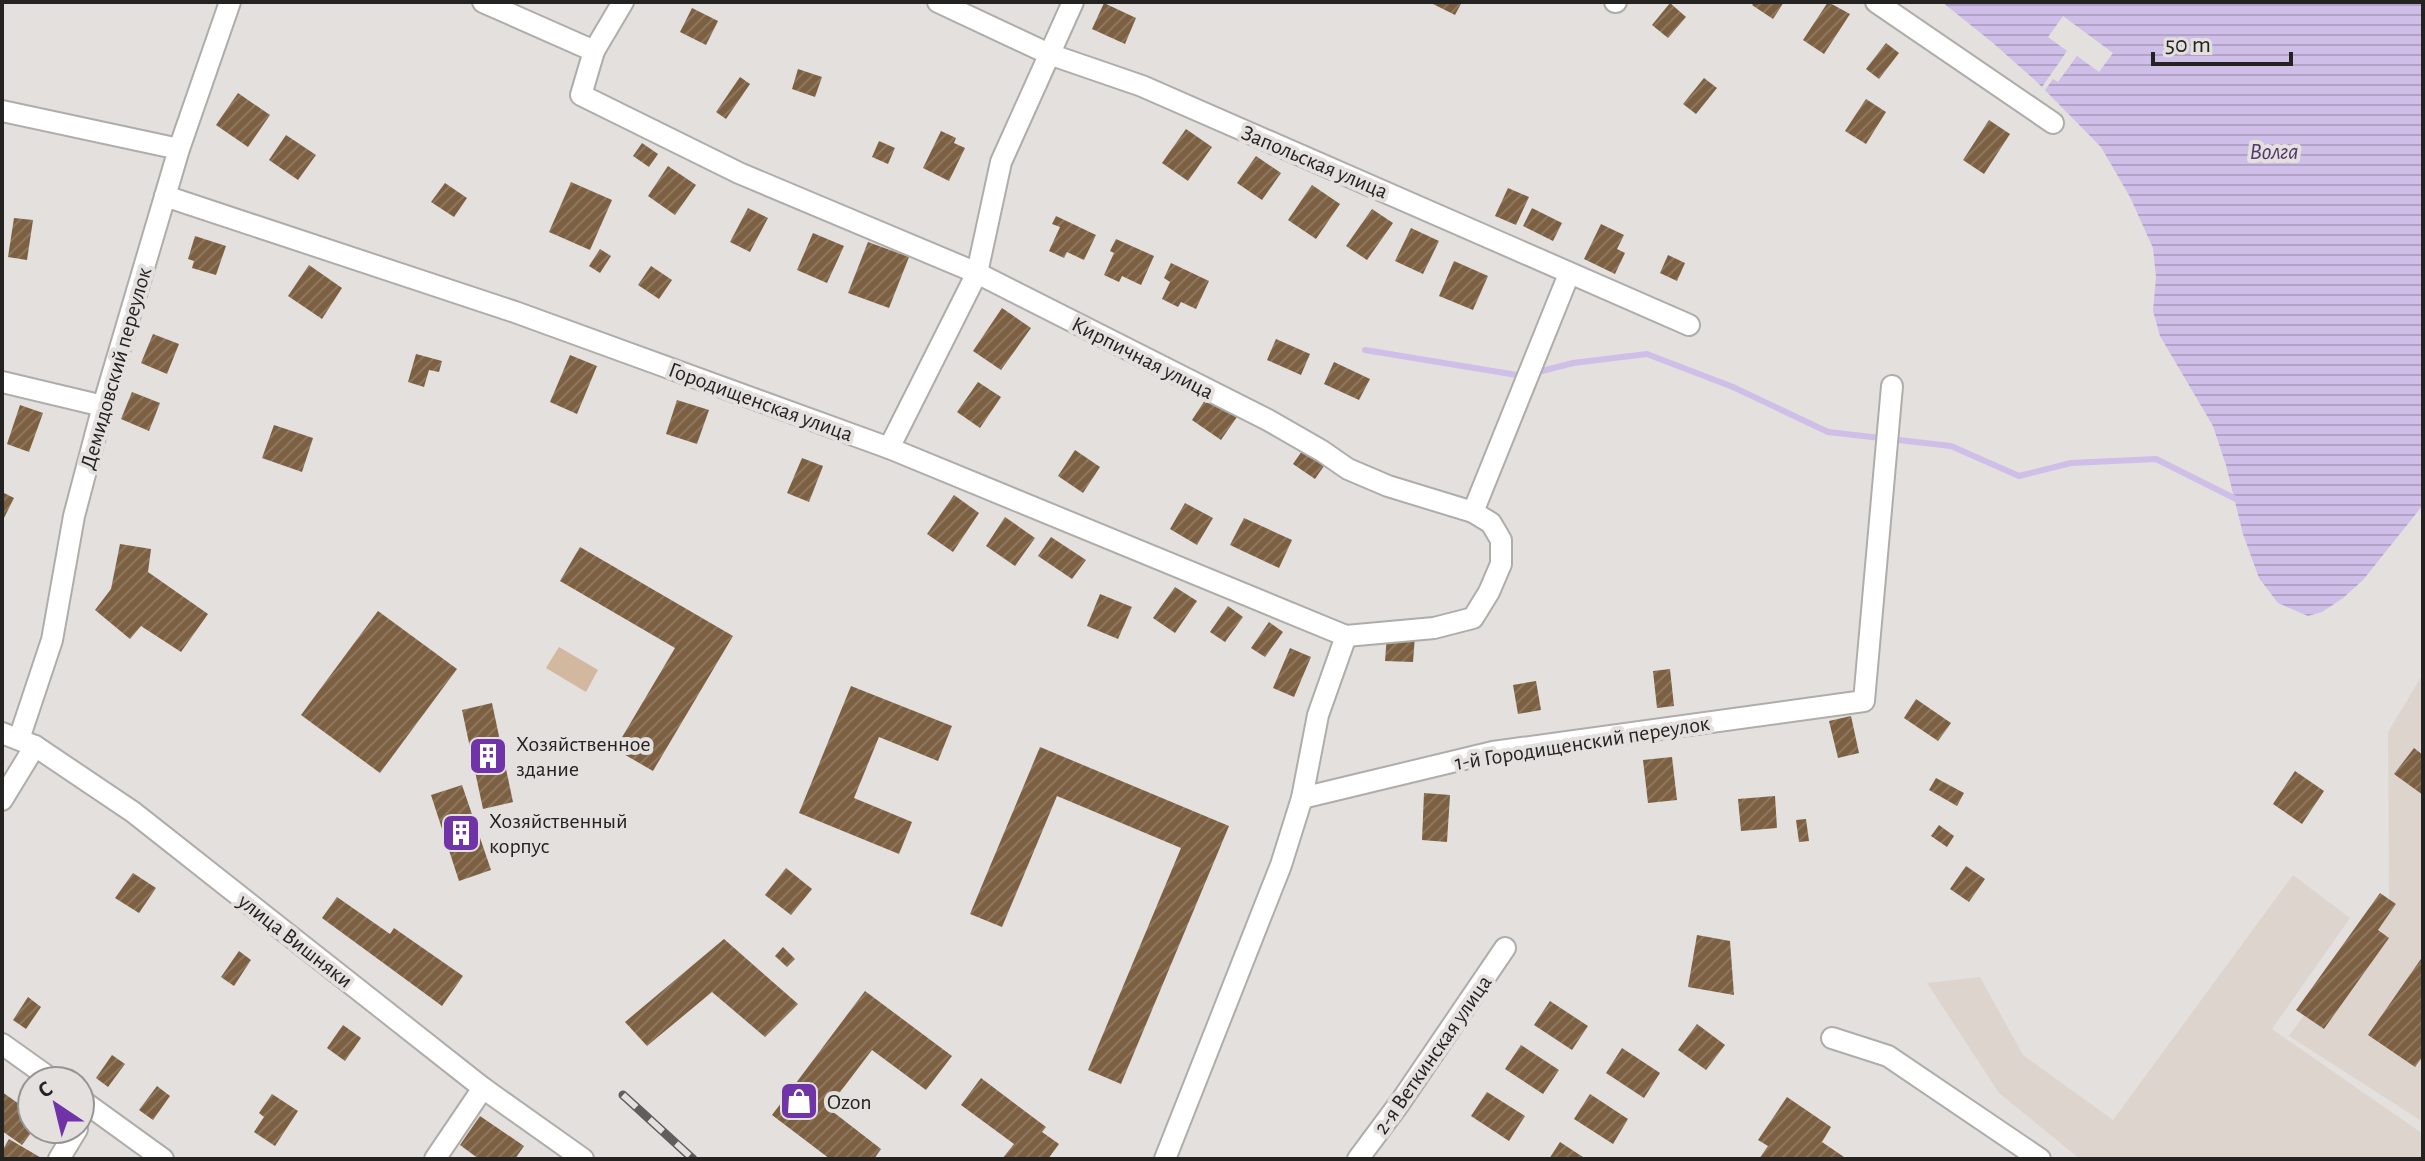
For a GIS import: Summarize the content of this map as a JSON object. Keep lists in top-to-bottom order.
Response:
{
  "streets": {
    "street": [
      "Запольская улица",
      "Кирпичная улица",
      "Демидовский переулок",
      "Городищенская улица",
      "1-й Городищенский переулок",
      "улица Вишняки",
      "2-я Веткинская улица"
    ]
  },
  "crossings": [
    ["Кирпичная улица", "Городищенская улица"],
    ["Демидовский переулок", "Городищенская улица"],
    ["Демидовский переулок", "улица Вишняки"]
  ],
  "water": ["Волга"],
  "places": {
    "building": ["Хозяйственное здание", "Хозяйственный корпус"],
    "shop": ["Ozon"]
  },
  "scale_bar": "50 m",
  "north": "top left"
}
